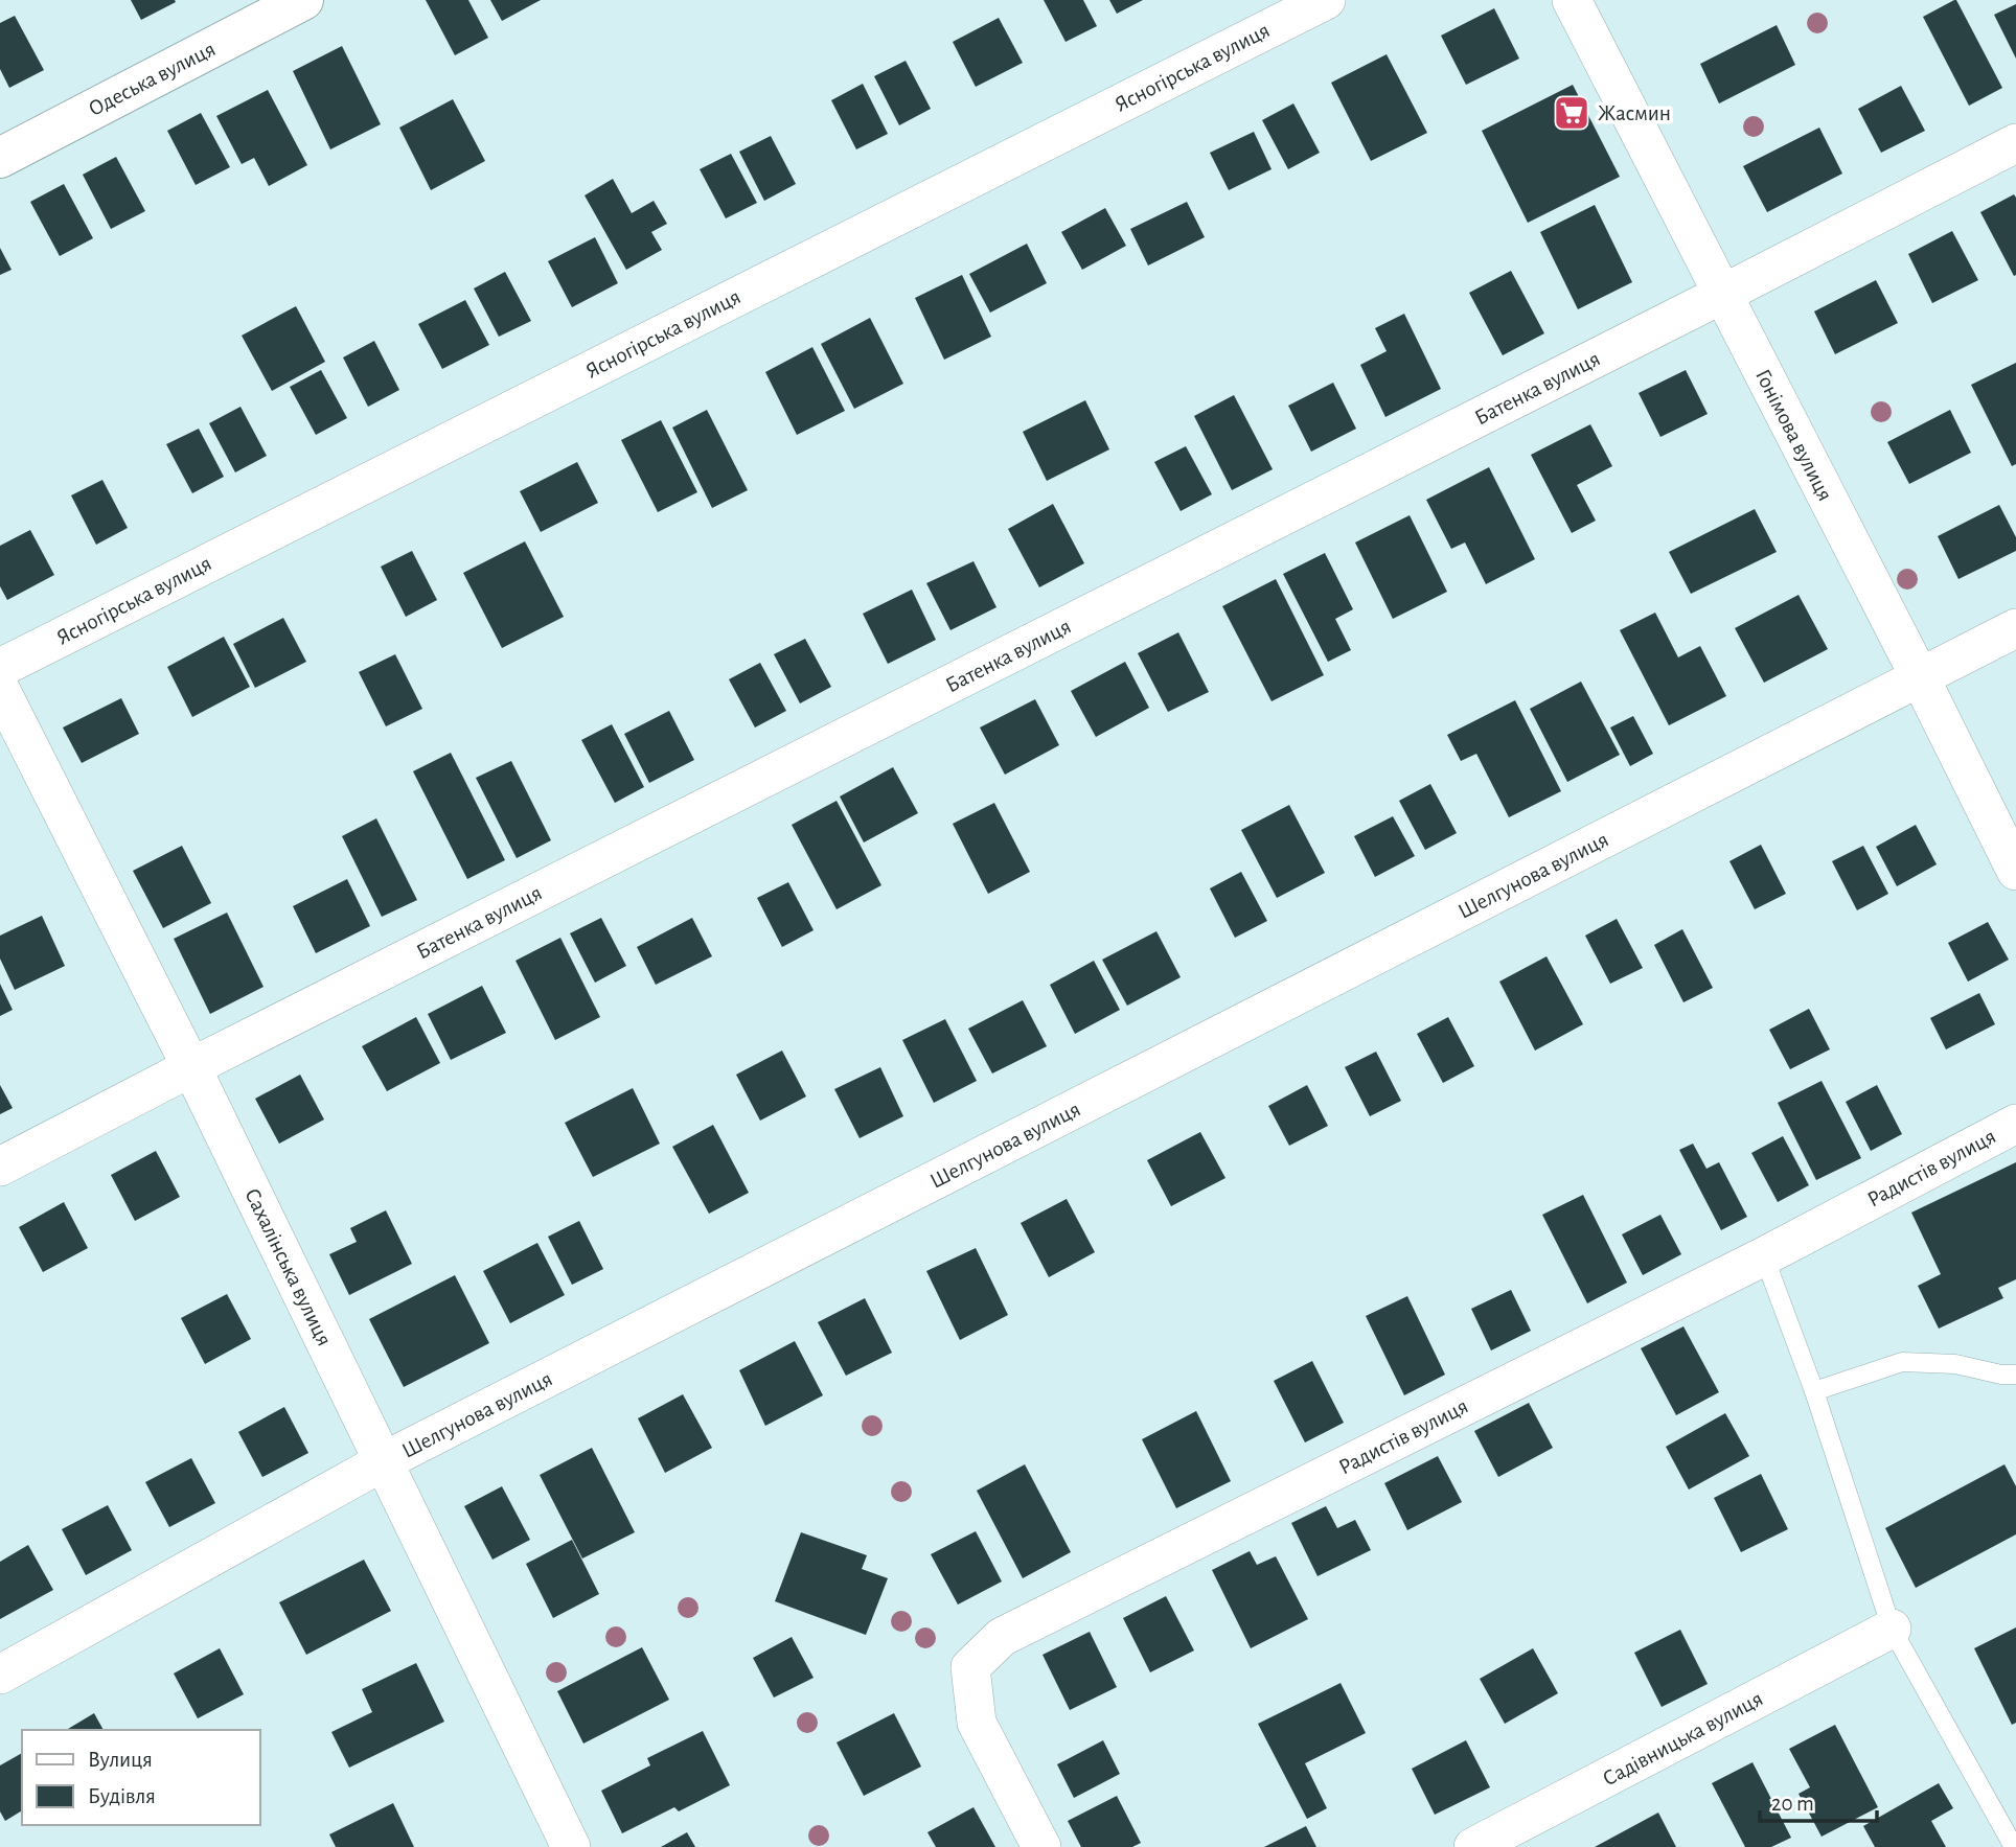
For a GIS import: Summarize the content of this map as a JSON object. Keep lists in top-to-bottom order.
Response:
{
  "streets": {
    "street": [
      "Ясногірська вулиця",
      "Одеська вулиця",
      "Батенка вулиця",
      "Гонімова вулиця",
      "Шелгунова вулиця",
      "Радистів вулиця",
      "Сахалінська вулиця",
      "Садівницька вулиця"
    ]
  },
  "crossings": [
    ["Батенка вулиця", "Гонімова вулиця"],
    ["Батенка вулиця", "Сахалінська вулиця"],
    ["Гонімова вулиця", "Шелгунова вулиця"],
    ["Шелгунова вулиця", "Сахалінська вулиця"]
  ],
  "places": {
    "supermarket": ["Жасмин"]
  },
  "legend": ["Вулиця", "Будівля"],
  "scale_bar": "20 m"
}
